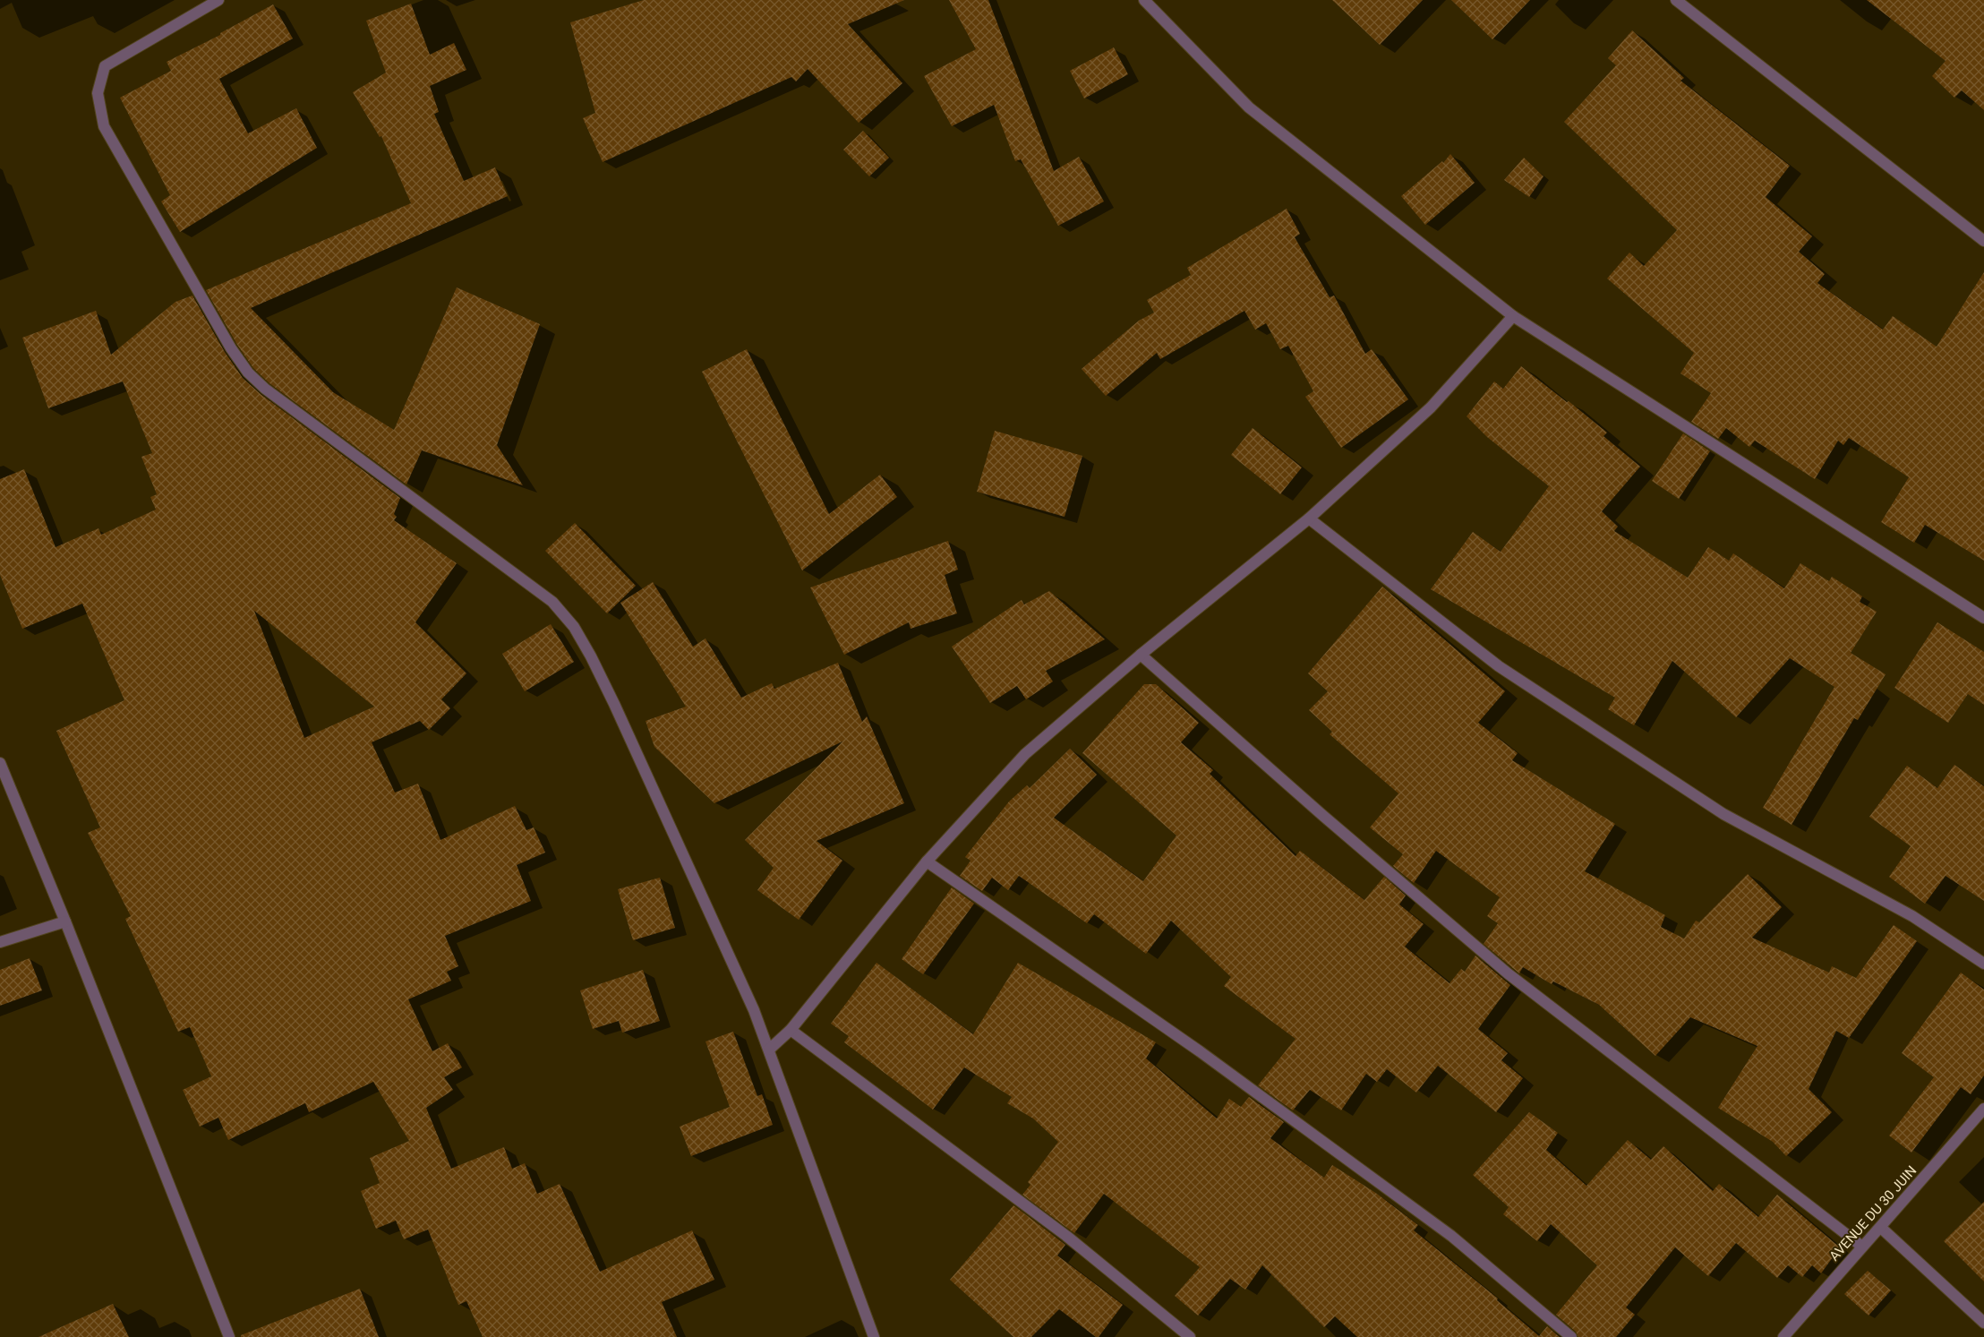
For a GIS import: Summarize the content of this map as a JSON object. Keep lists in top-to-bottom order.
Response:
{
  "streets": {
    "street": ["AVENUE DU 30 JUIN"]
  }
}
